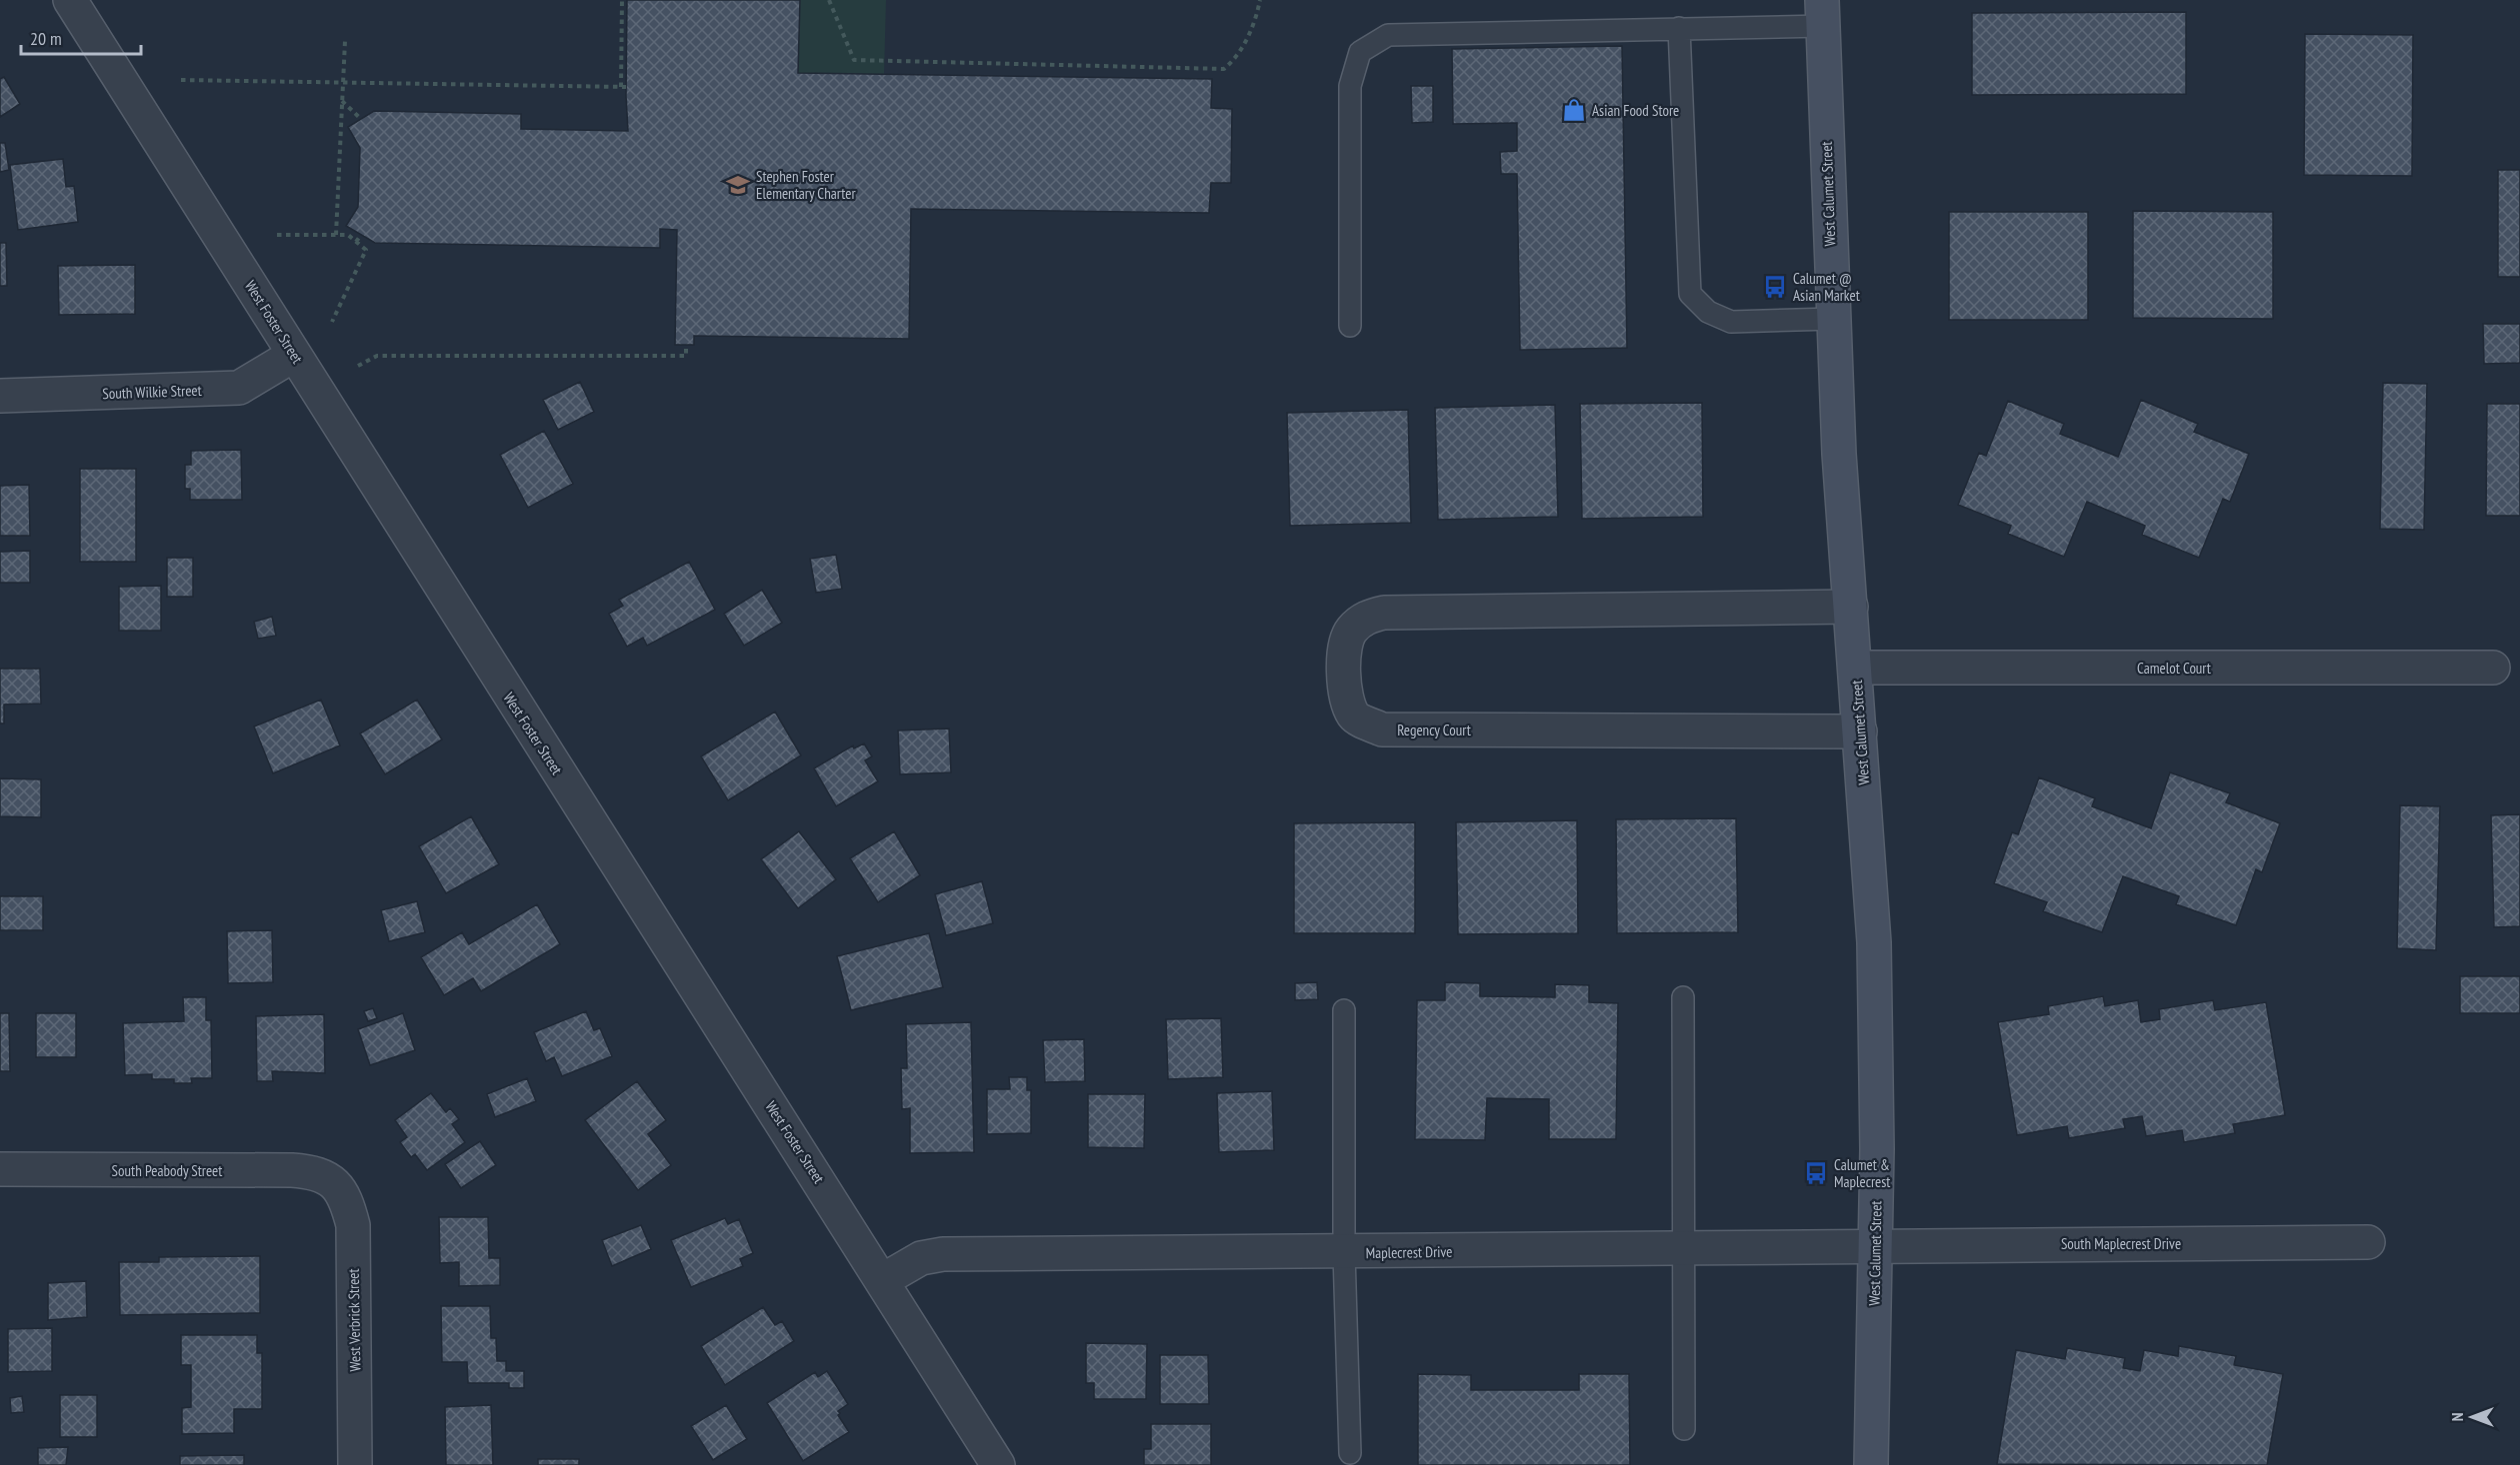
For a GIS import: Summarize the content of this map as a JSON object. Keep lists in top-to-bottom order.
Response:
{
  "streets": {
    "main road": ["West Calumet Street"],
    "street": [
      "West Foster Street",
      "South Wilkie Street",
      "Camelot Court",
      "Regency Court",
      "South Peabody Street",
      "South Maplecrest Drive",
      "Maplecrest Drive",
      "West Verbrick Street"
    ]
  },
  "crossings": [
    ["West Calumet Street", "Camelot Court"],
    ["West Calumet Street", "Regency Court"],
    ["West Calumet Street", "South Maplecrest Drive"],
    ["West Calumet Street", "Maplecrest Drive"],
    ["West Foster Street", "South Wilkie Street"],
    ["West Foster Street", "Maplecrest Drive"],
    ["South Peabody Street", "West Verbrick Street"],
    ["South Maplecrest Drive", "Maplecrest Drive"]
  ],
  "places": {
    "shop": ["Asian Food Store"],
    "school or university": ["Stephen Foster Elementary Charter"],
    "bus stop": ["Calumet @ Asian Market", "Calumet & Maplecrest"]
  },
  "scale_bar": "20 m",
  "north": "left"
}
